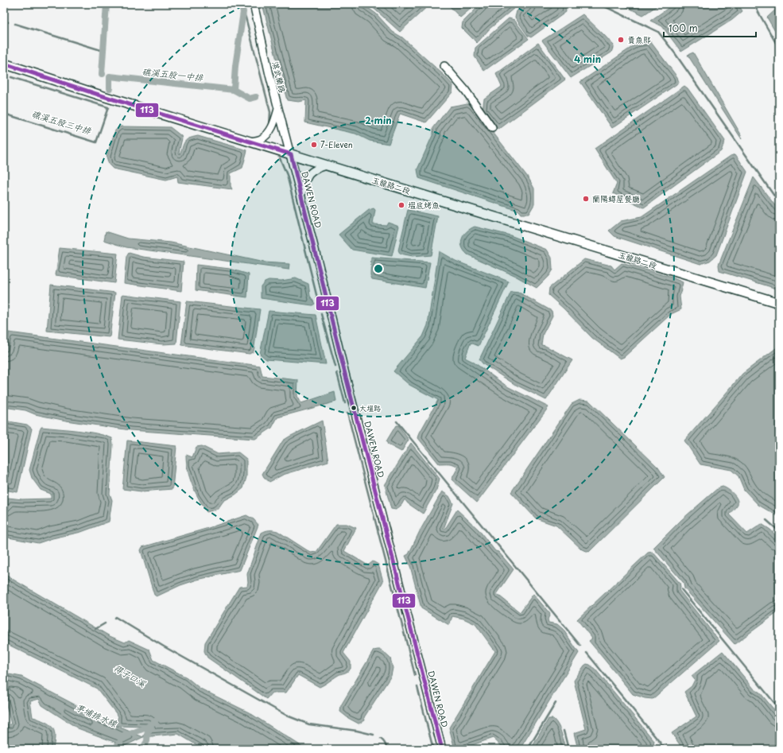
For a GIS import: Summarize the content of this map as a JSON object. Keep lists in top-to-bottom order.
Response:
{
  "streets": {
    "main road": ["玉龍路二段"],
    "street": ["淇武蘭路", "DAWEN ROAD"]
  },
  "crossings": [
    ["淇武蘭路", "玉龍路二段"],
    ["淇武蘭路", "DAWEN ROAD"],
    ["玉龍路二段", "DAWEN ROAD"]
  ],
  "water": [
    "礁溪五股一中排",
    "礁溪五股三中排",
    "得子口溪",
    "茅埔排水線"
  ],
  "places": [
    "賣魚郎",
    "7-Eleven",
    "蘭陽蟳屋餐廳",
    "塭底烤魚",
    "大塭路"
  ],
  "lines": ["transit line 113"],
  "scale_bar": "100 m",
  "rings": ["4 min", "2 min"]
}
